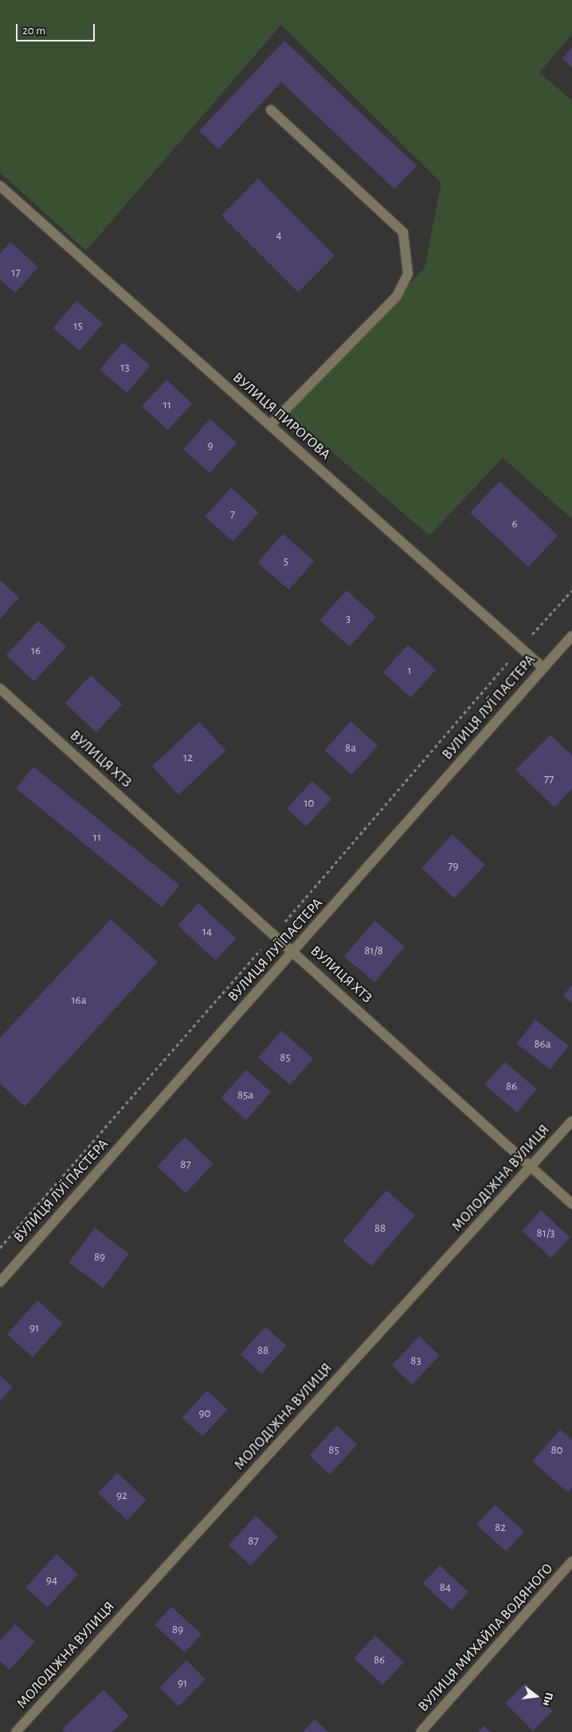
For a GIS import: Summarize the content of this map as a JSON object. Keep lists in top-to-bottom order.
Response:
{
  "streets": {
    "street": [
      "ВУЛИЦЯ ПИРОГОВА",
      "ВУЛИЦЯ ЛУЇ ПАСТЕРА",
      "ВУЛИЦЯ ХТЗ",
      "МОЛОДІЖНА ВУЛИЦЯ",
      "ВУЛИЦЯ МИХАЙЛА ВОДЯНОГО"
    ]
  },
  "crossings": [
    ["ВУЛИЦЯ ПИРОГОВА", "ВУЛИЦЯ ЛУЇ ПАСТЕРА"],
    ["ВУЛИЦЯ ЛУЇ ПАСТЕРА", "ВУЛИЦЯ ХТЗ"],
    ["ВУЛИЦЯ ХТЗ", "МОЛОДІЖНА ВУЛИЦЯ"]
  ],
  "house_numbers": [
    "4",
    "17",
    "15",
    "13",
    "11",
    "9",
    "7",
    "6",
    "5",
    "3",
    "16",
    "1",
    "8а",
    "12",
    "77",
    "10",
    "11",
    "79",
    "14",
    "81/8",
    "16а",
    "86а",
    "85",
    "86",
    "85а",
    "87",
    "88",
    "81/3",
    "89",
    "91",
    "88",
    "83",
    "90",
    "85",
    "80",
    "92",
    "82",
    "87",
    "94",
    "84",
    "89",
    "86",
    "91"
  ],
  "scale_bar": "20 m",
  "north": "right"
}
